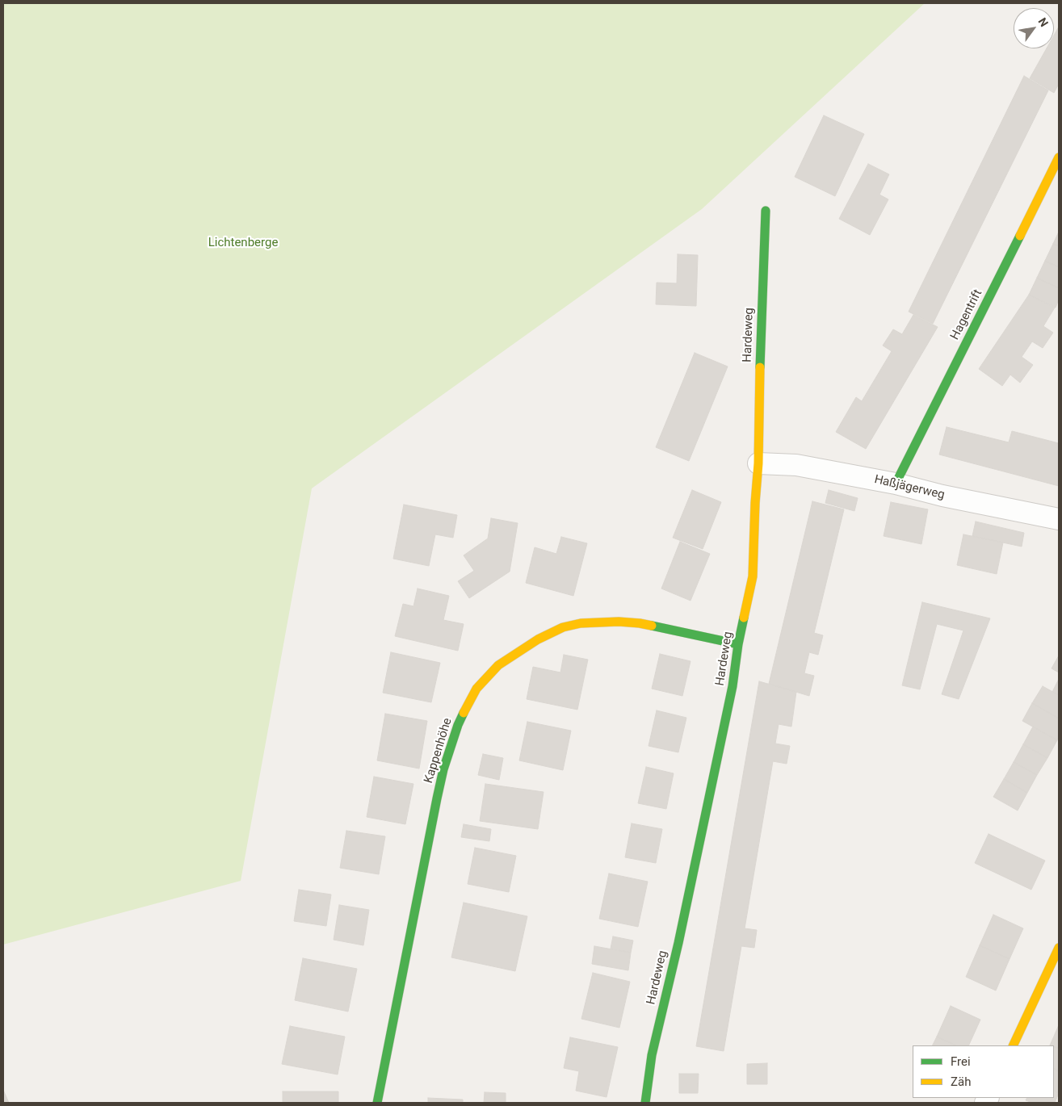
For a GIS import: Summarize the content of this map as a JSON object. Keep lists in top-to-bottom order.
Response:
{
  "streets": {
    "street": [
      "Hagentrift",
      "Hardeweg",
      "Haßjägerweg",
      "Kappenhöhe"
    ]
  },
  "crossings": [
    ["Hagentrift", "Haßjägerweg"],
    ["Hardeweg", "Haßjägerweg"],
    ["Hardeweg", "Kappenhöhe"]
  ],
  "parks": ["Lichtenberge"],
  "legend": ["Frei", "Zäh"],
  "north": "top right"
}
